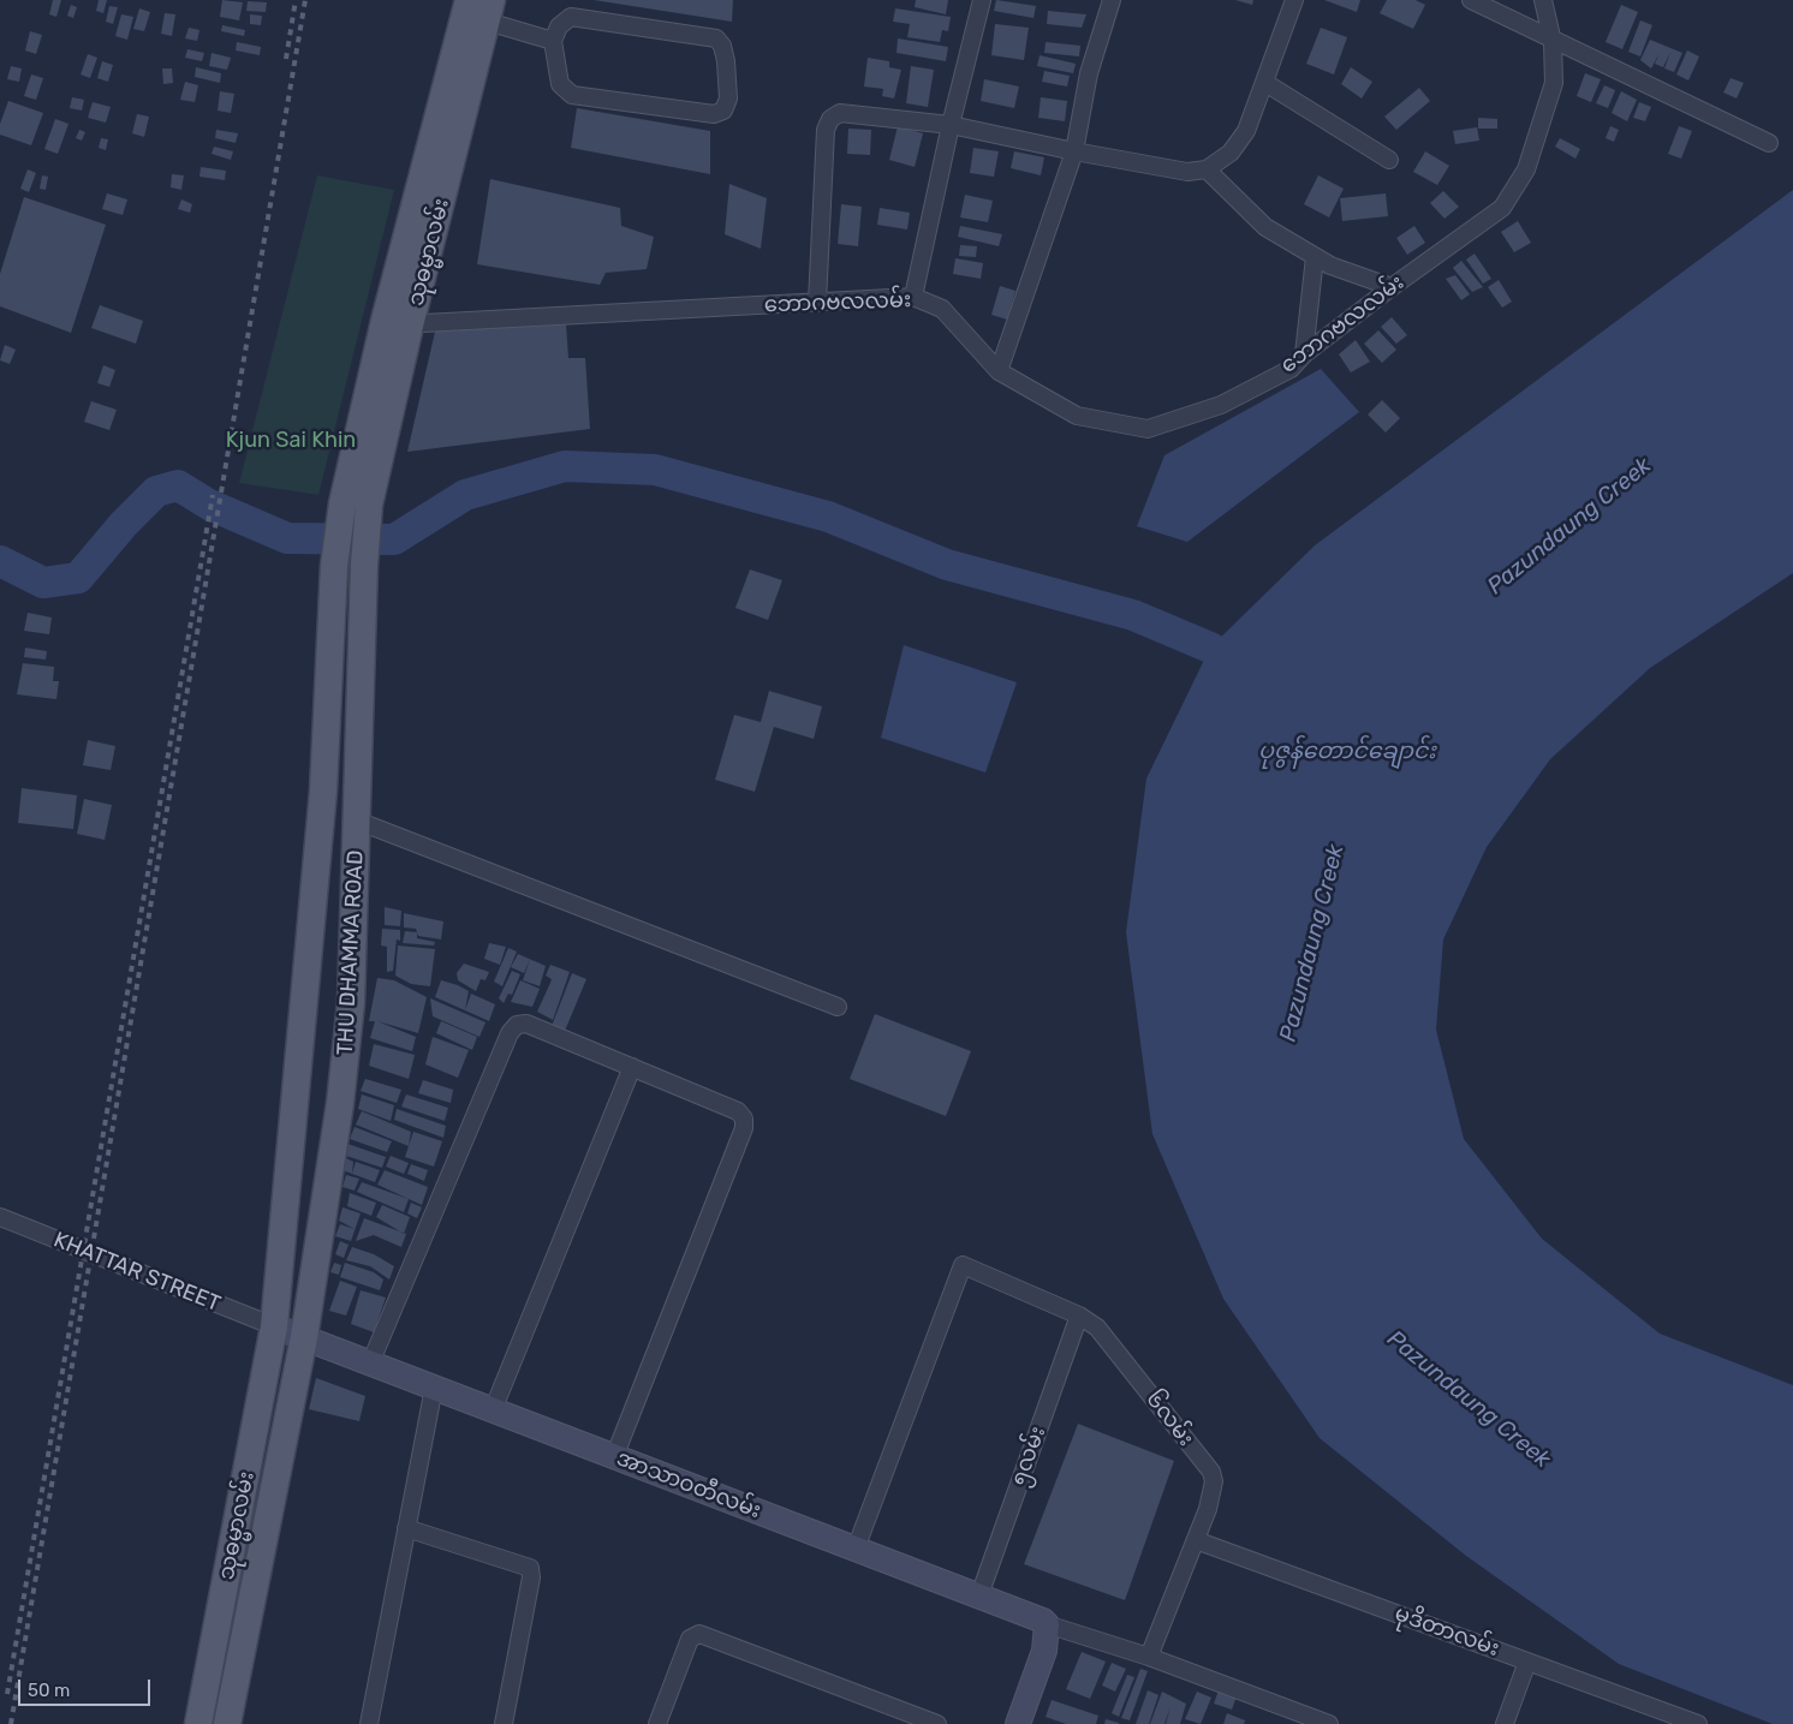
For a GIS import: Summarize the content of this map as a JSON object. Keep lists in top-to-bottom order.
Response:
{
  "streets": {
    "main road": ["သုဓမ္မာလမ်း", "THU DHAMMA ROAD", "အာသာဝတီလမ်း"],
    "street": [
      "ဘောဂဗလလမ်း",
      "KHATTAR STREET",
      "၆လမ်း",
      "၅လမ်း",
      "မုဒိတာလမ်း"
    ]
  },
  "crossings": [
    ["သုဓမ္မာလမ်း", "ဘောဂဗလလမ်း"],
    ["သုဓမ္မာလမ်း", "THU DHAMMA ROAD"],
    ["သုဓမ္မာလမ်း", "KHATTAR STREET"],
    ["သုဓမ္မာလမ်း", "အာသာဝတီလမ်း"],
    ["THU DHAMMA ROAD", "KHATTAR STREET"],
    ["THU DHAMMA ROAD", "အာသာဝတီလမ်း"],
    ["KHATTAR STREET", "အာသာဝတီလမ်း"],
    ["၆လမ်း", "၅လမ်း"],
    ["၆လမ်း", "အာသာဝတီလမ်း"],
    ["၆လမ်း", "မုဒိတာလမ်း"],
    ["၅လမ်း", "အာသာဝတီလမ်း"]
  ],
  "water": ["Pazundaung Creek", "ပုဇွန်တောင်ချောင်း"],
  "parks": ["Kjun Sai Khin"],
  "scale_bar": "50 m"
}
